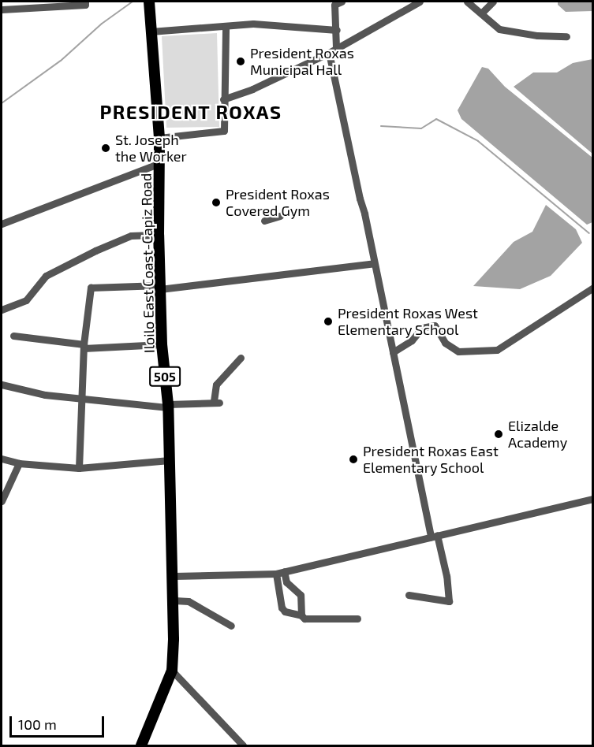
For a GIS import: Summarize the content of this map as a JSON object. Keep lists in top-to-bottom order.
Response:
{
  "streets": {
    "main road": ["Iloilo East Coast-Capiz Road", "505"]
  },
  "districts": ["PRESIDENT ROXAS"],
  "places": [
    "President Roxas Municipal Hall",
    "St. Joseph the Worker",
    "President Roxas Covered Gym",
    "President Roxas West Elementary School",
    "Elizalde Academy",
    "President Roxas East Elementary School"
  ],
  "scale_bar": "100 m"
}
